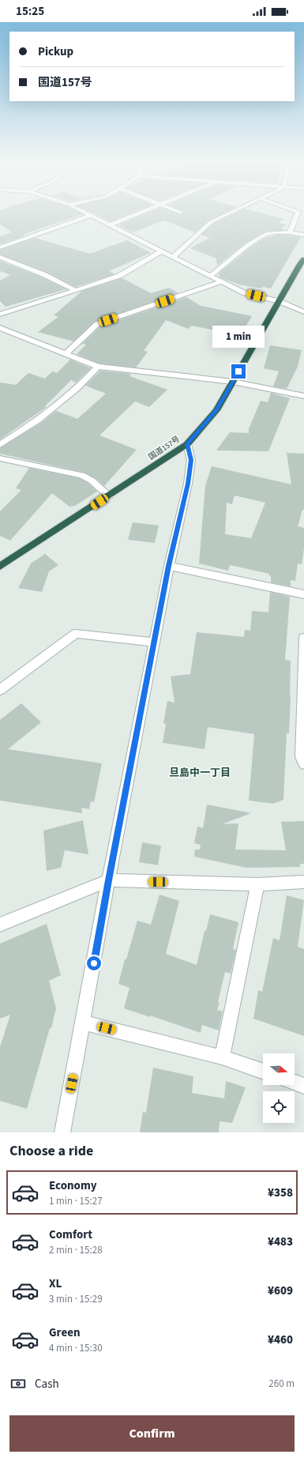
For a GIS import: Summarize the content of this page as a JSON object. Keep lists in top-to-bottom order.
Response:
{
  "streets": {
    "highway": ["国道157号"]
  },
  "districts": ["旦島中一丁目"],
  "north": "right",
  "page": {
    "status": "15:25",
    "banner": ["Pickup", "国道157号"],
    "bubble": "1 min",
    "heading": "Choose a ride",
    "list": [
      {
        "name": "Economy",
        "note": "1 min · 15:27",
        "value": "¥358"
      },
      {
        "name": "Comfort",
        "note": "2 min · 15:28",
        "value": "¥483"
      },
      {
        "name": "XL",
        "note": "3 min · 15:29",
        "value": "¥609"
      },
      {
        "name": "Green",
        "note": "4 min · 15:30",
        "value": "¥460"
      }
    ],
    "pay": ["Cash", "260 m"],
    "buttons": "Confirm"
  }
}
